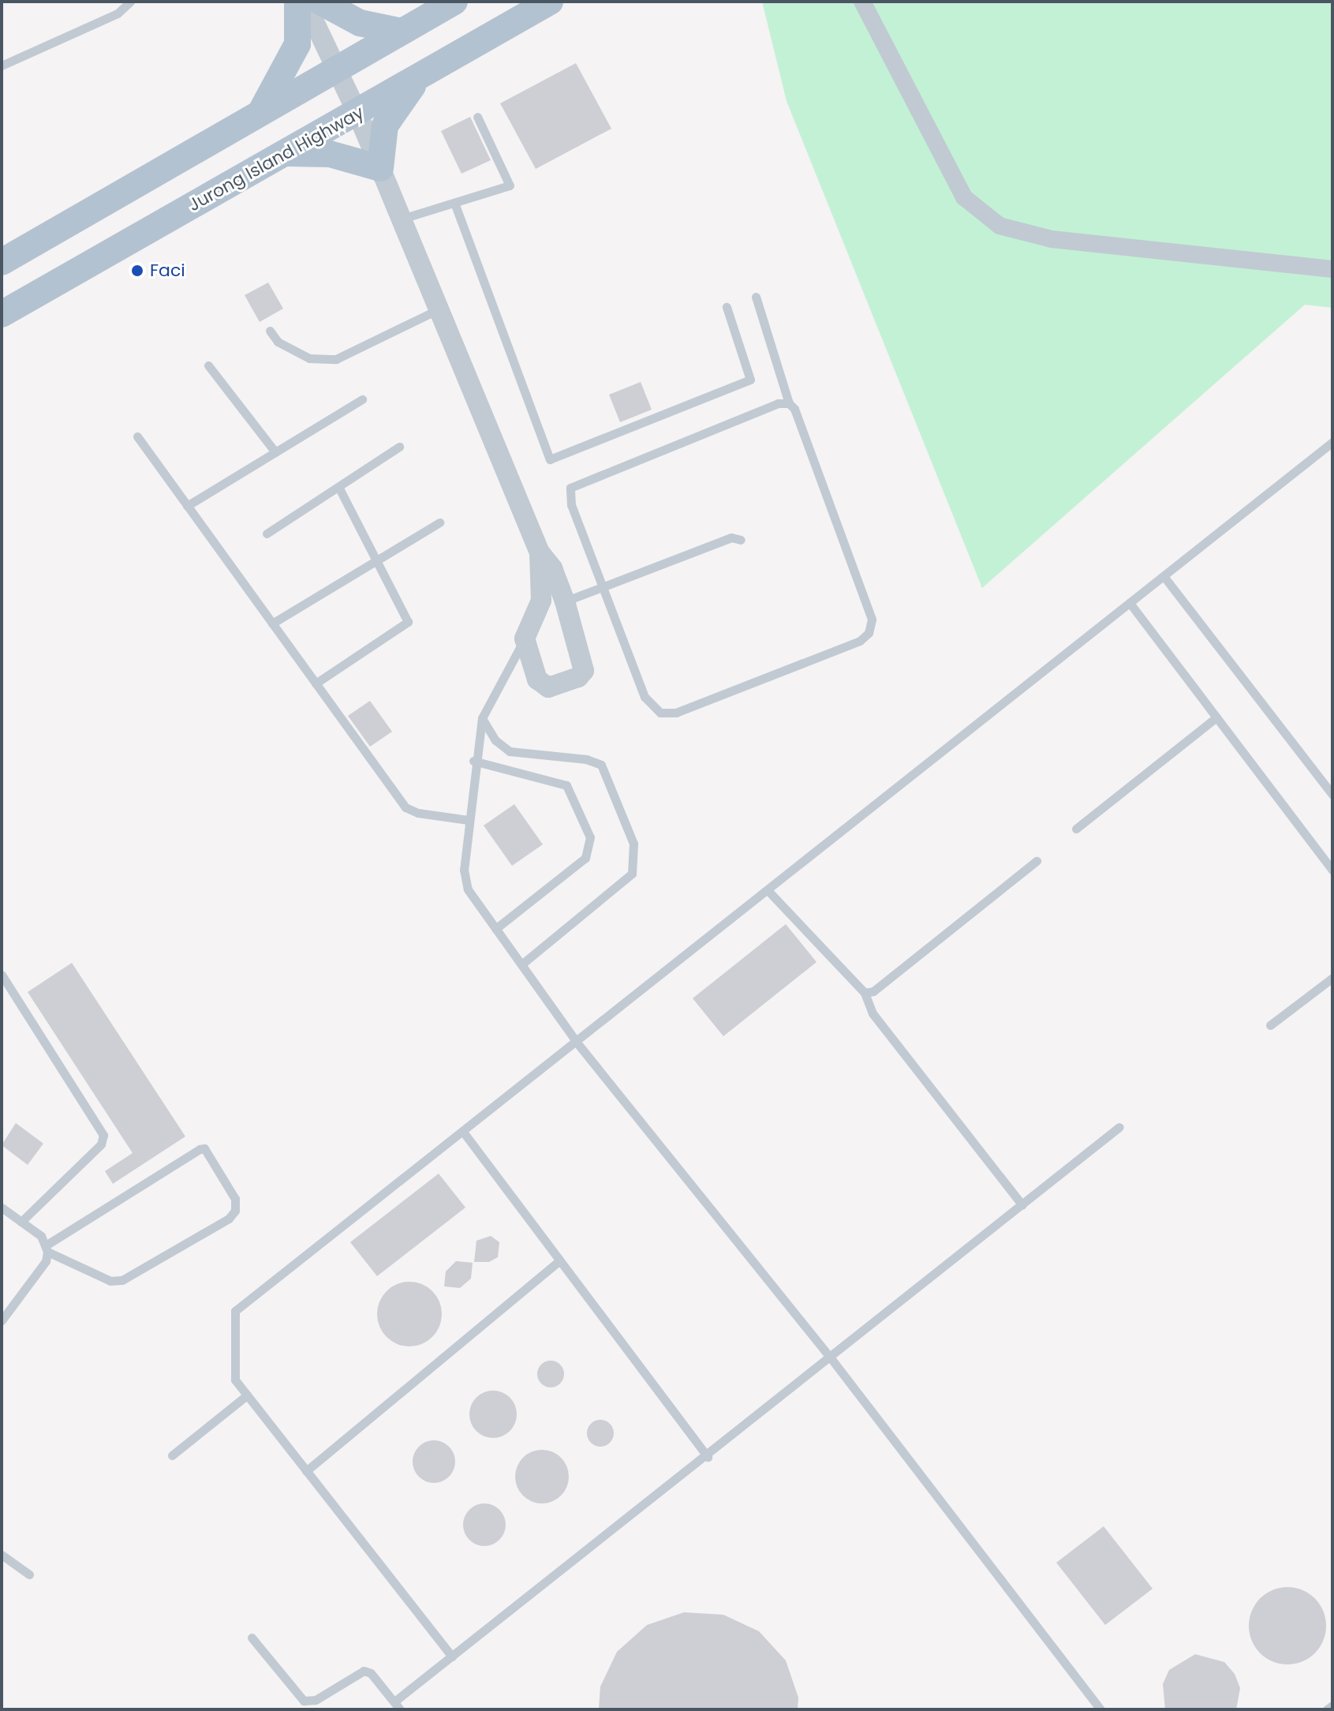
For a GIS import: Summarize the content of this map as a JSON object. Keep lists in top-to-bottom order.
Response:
{
  "streets": {
    "main road": ["Jurong Island Highway"]
  },
  "places": ["Faci"]
}
